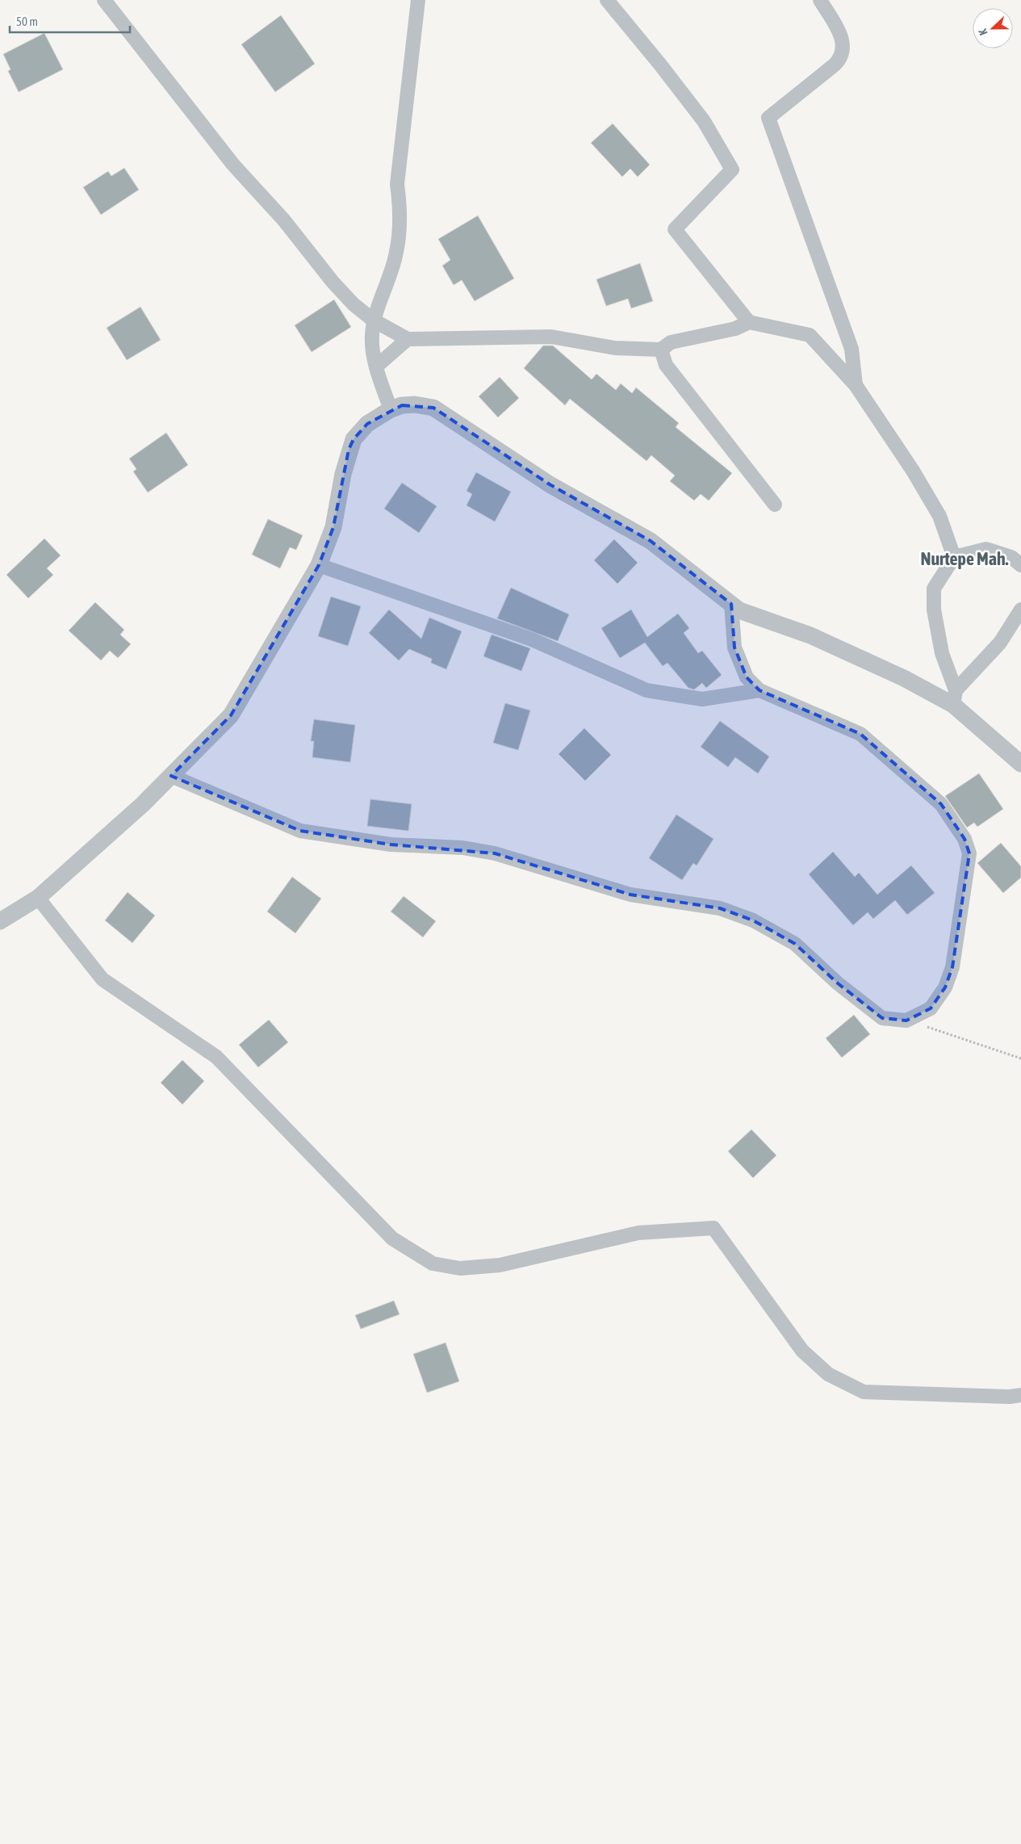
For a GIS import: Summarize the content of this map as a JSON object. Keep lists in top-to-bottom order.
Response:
{
  "districts": ["Nurtepe Mah."],
  "scale_bar": "50 m",
  "north": "left"
}
